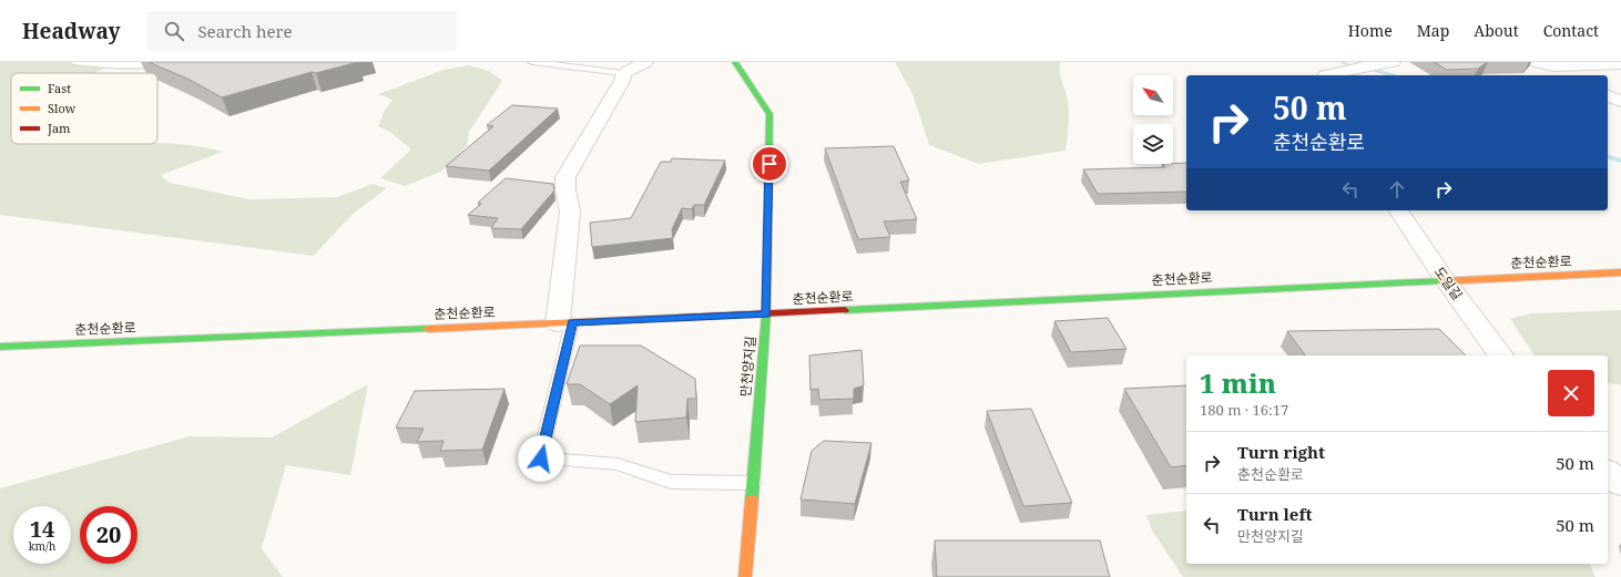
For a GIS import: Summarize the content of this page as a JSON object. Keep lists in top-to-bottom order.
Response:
{
  "streets": {
    "street": ["춘천순환로", "도일길", "만천양지길"]
  },
  "crossings": [
    ["춘천순환로", "도일길"],
    ["춘천순환로", "만천양지길"]
  ],
  "legend": ["Fast", "Slow", "Jam"],
  "north": "top left",
  "page": {
    "header": "Headway",
    "search": "Search here",
    "nav": [
      "Home",
      "Map",
      "About",
      "Contact"
    ],
    "turn": ["50 m", "춘천순환로"],
    "heading": ["1 min", "180 m · 16:17"],
    "list": [
      {
        "name": "Turn right",
        "note": "춘천순환로",
        "value": "50 m"
      },
      {
        "name": "Turn left",
        "note": "만천양지길",
        "value": "50 m"
      }
    ],
    "speed": "14 km/h",
    "limit": "20"
  }
}
